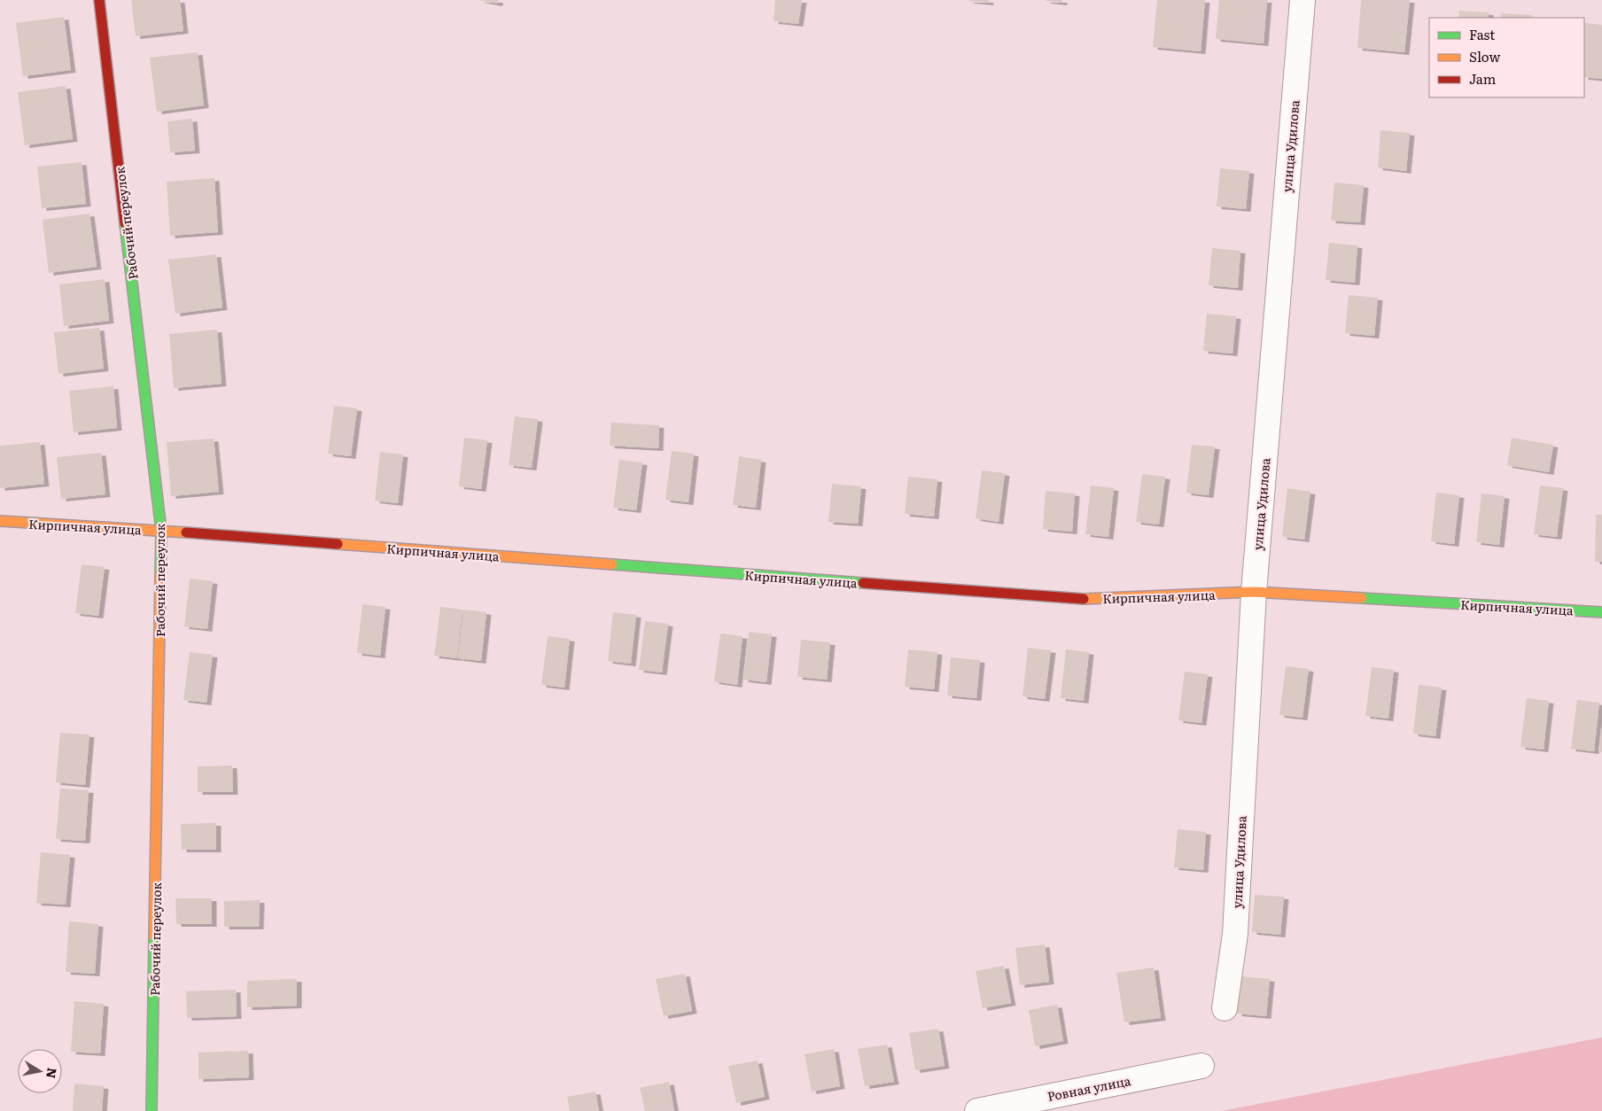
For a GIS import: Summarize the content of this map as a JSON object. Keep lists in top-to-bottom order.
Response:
{
  "streets": {
    "street": [
      "улица Удилова",
      "Рабочий переулок",
      "Кирпичная улица",
      "Ровная улица"
    ]
  },
  "crossings": [
    ["улица Удилова", "Кирпичная улица"],
    ["Рабочий переулок", "Кирпичная улица"]
  ],
  "legend": ["Fast", "Slow", "Jam"],
  "north": "right"
}
